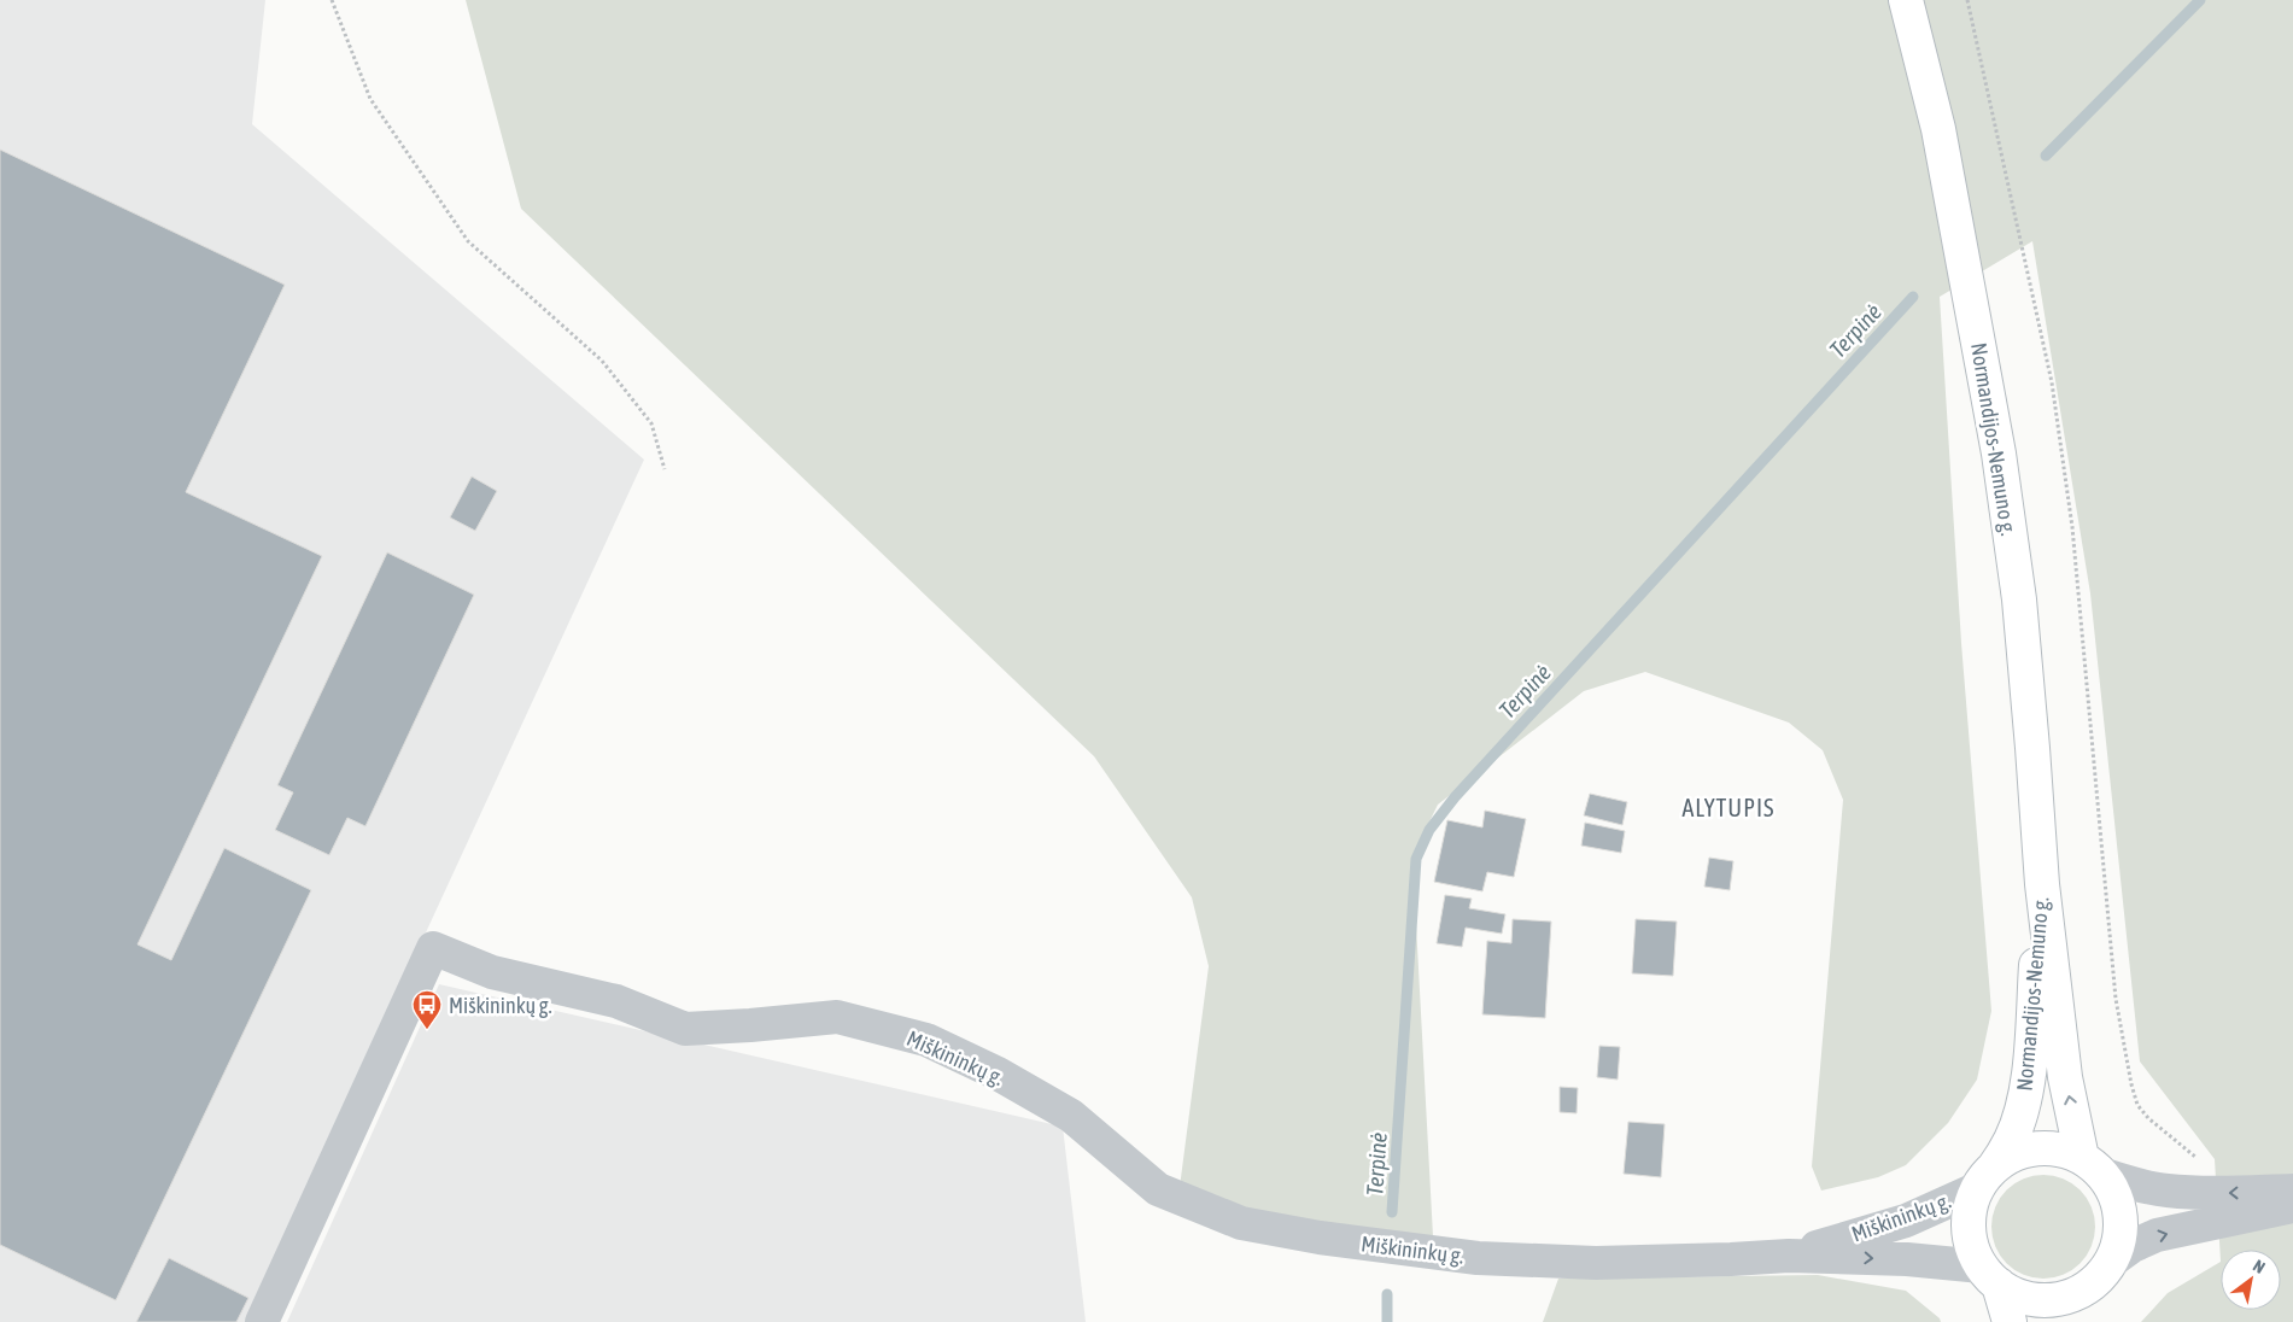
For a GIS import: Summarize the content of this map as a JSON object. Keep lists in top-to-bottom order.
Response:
{
  "streets": {
    "main road": ["Normandijos-Nemuno g."],
    "street": ["Miškininkų g."]
  },
  "crossings": [
    ["Normandijos-Nemuno g.", "Miškininkų g."]
  ],
  "districts": ["ALYTUPIS"],
  "water": ["Terpinė"],
  "places": {
    "bus stop": ["Miškininkų g."]
  },
  "north": "top right"
}
